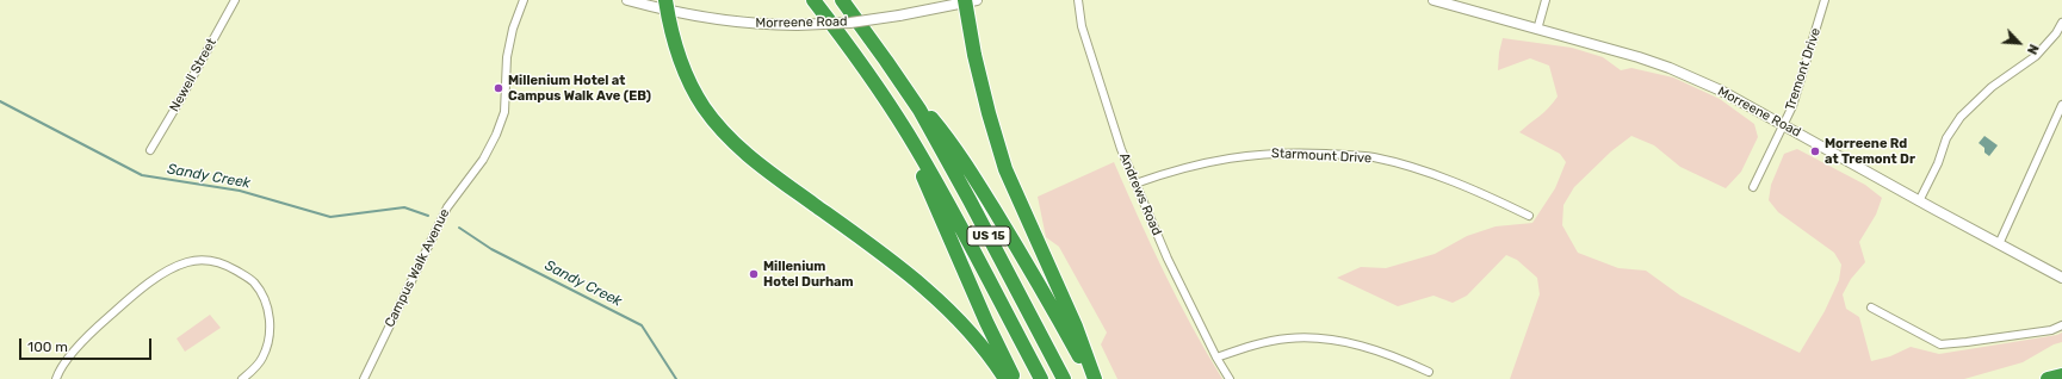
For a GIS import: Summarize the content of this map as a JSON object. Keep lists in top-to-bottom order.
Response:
{
  "streets": {
    "highway": ["US 15"],
    "street": [
      "Morreene Road",
      "Tremont Drive",
      "Newell Street",
      "Starmount Drive",
      "Andrews Road",
      "Campus Walk Avenue"
    ]
  },
  "crossings": [
    ["Morreene Road", "Tremont Drive"],
    ["Starmount Drive", "Andrews Road"]
  ],
  "water": ["Sandy Creek"],
  "places": ["Millenium Hotel at Campus Walk Ave (EB)", "Morreene Rd at Tremont Dr", "Millenium Hotel Durham"],
  "scale_bar": "100 m",
  "north": "bottom right"
}
